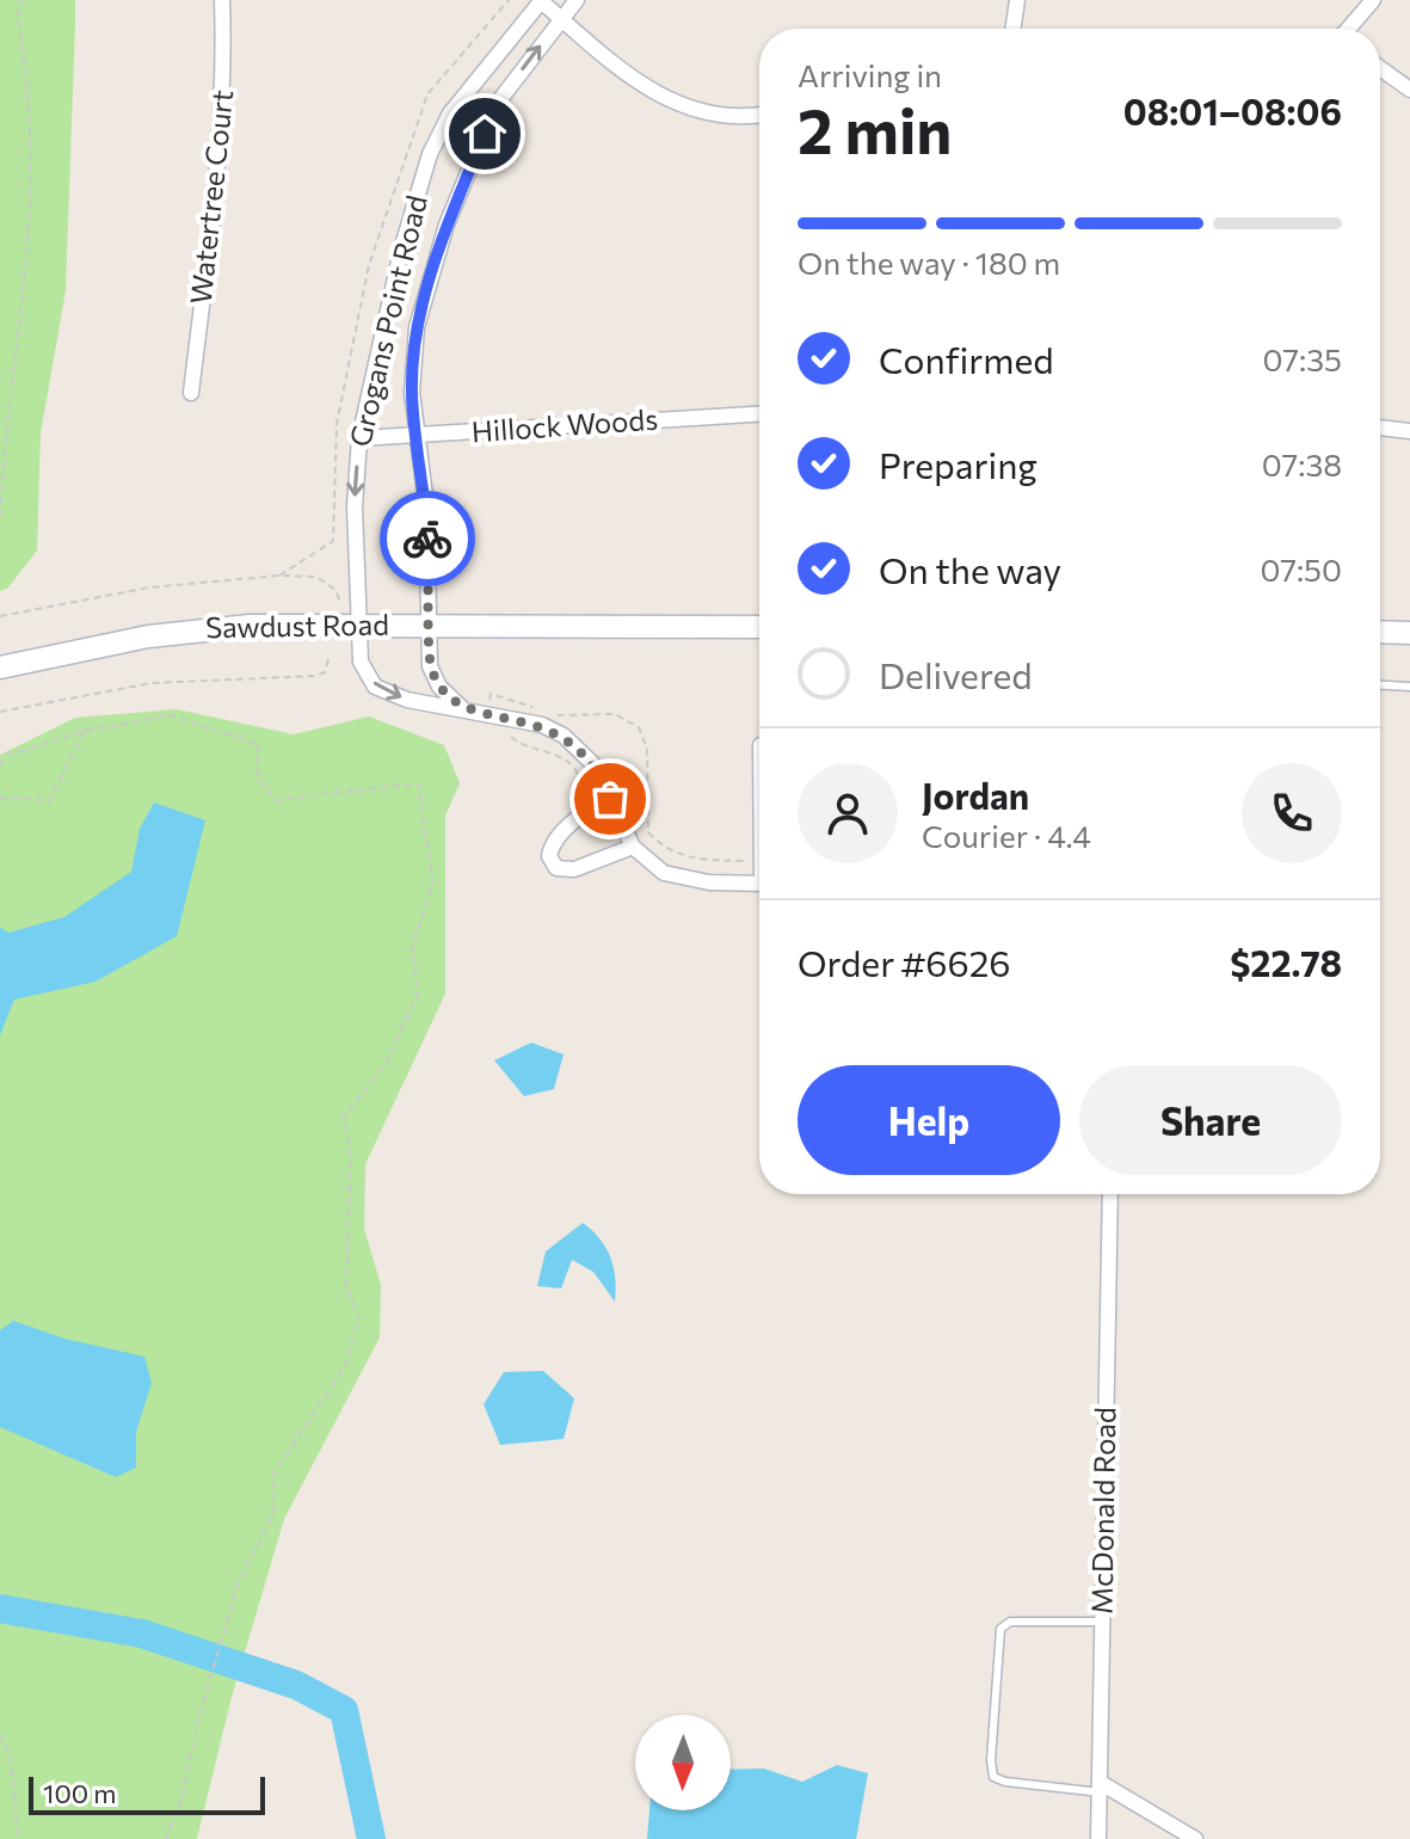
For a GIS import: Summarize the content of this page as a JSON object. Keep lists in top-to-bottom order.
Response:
{
  "streets": {
    "street": [
      "Watertree Court",
      "Grogans Point Road",
      "Hillock Woods",
      "Sawdust Road",
      "McDonald Road"
    ]
  },
  "crossings": [
    ["Grogans Point Road", "Hillock Woods"],
    ["Grogans Point Road", "Sawdust Road"]
  ],
  "scale_bar": "100 m",
  "north": "bottom",
  "page": {
    "heading": ["2 min", "Arriving in", "08:01–08:06"],
    "panel": [
      "Jordan",
      "Courier · 4.4",
      "Order #6626",
      "$22.78"
    ],
    "bar": "On the way · 180 m",
    "list": [
      ["Confirmed", "07:35"],
      ["Preparing", "07:38"],
      ["On the way", "07:50"],
      "Delivered"
    ],
    "buttons": ["Help", "Share"],
    "scale": "100 m"
  }
}
